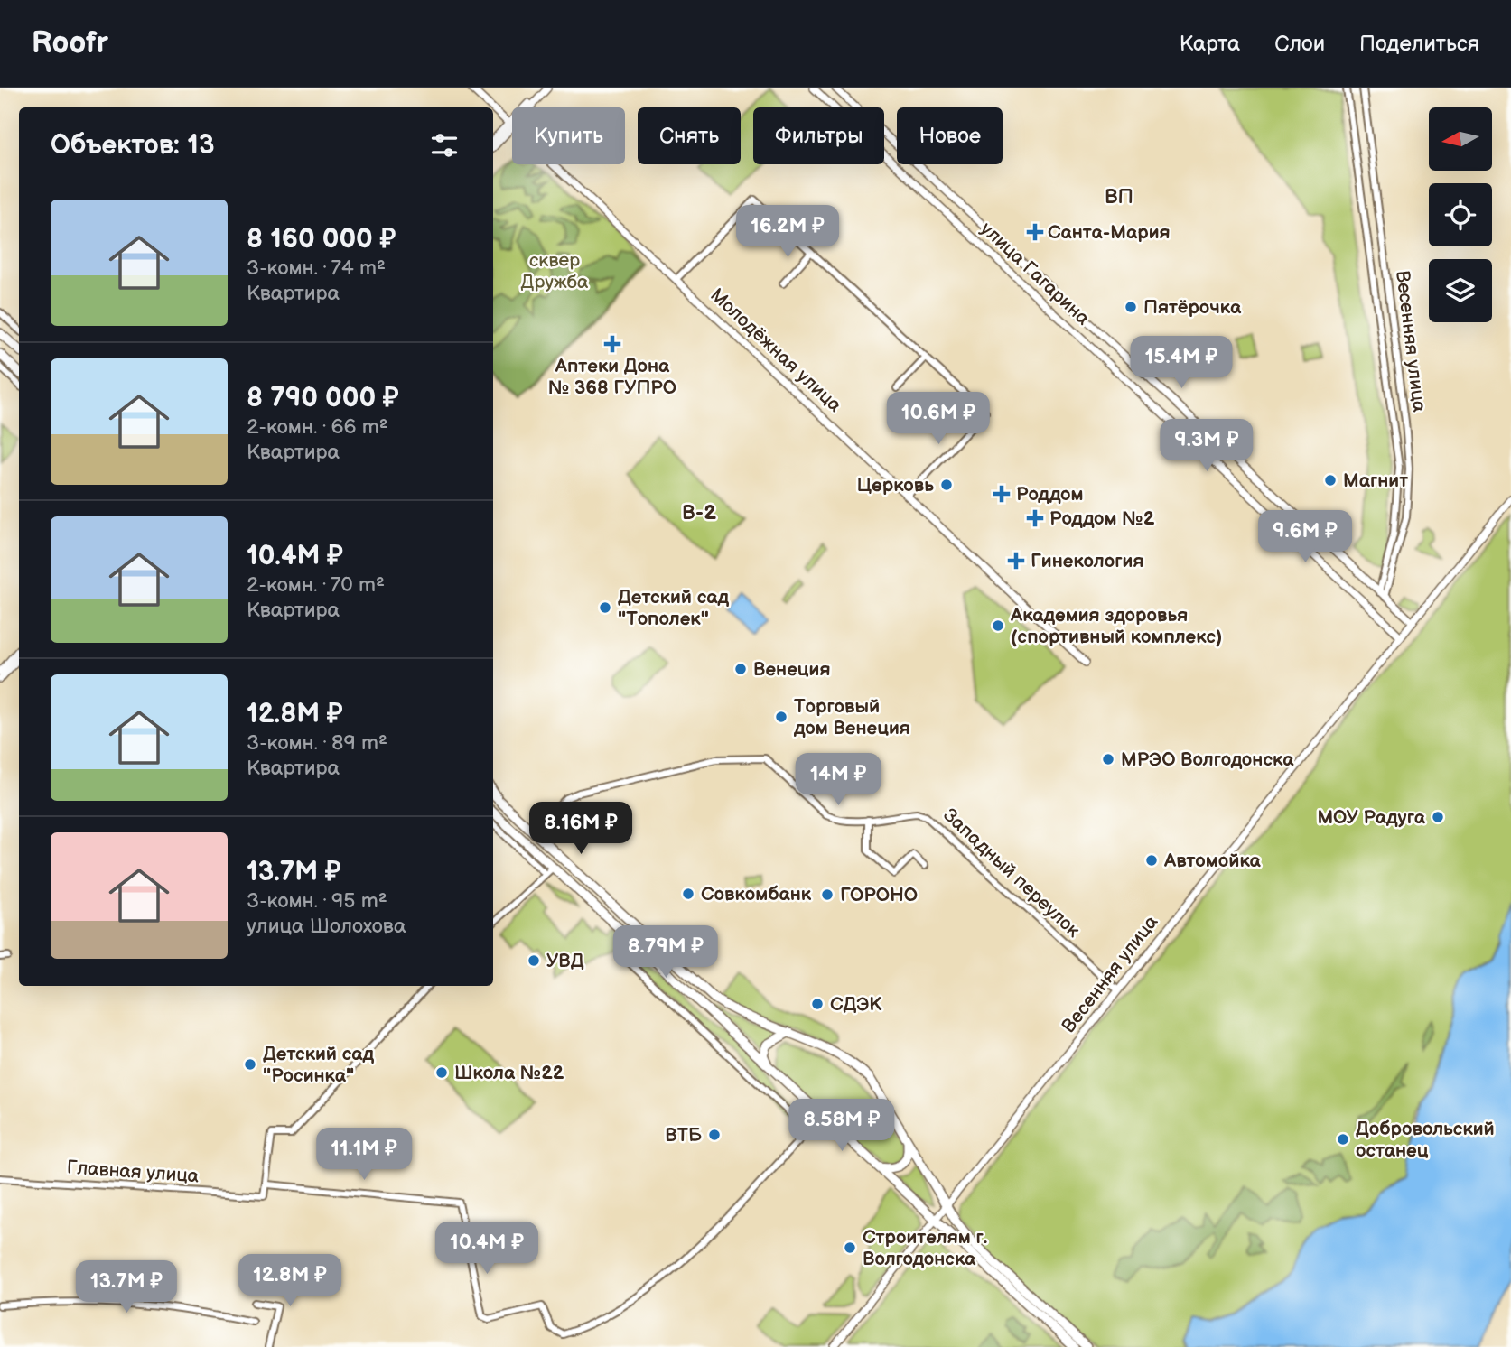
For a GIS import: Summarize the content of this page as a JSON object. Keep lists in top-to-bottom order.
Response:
{
  "streets": {
    "street": [
      "улица Гагарина",
      "Весенняя улица",
      "Молодёжная улица",
      "Западный переулок",
      "Главная улица"
    ]
  },
  "crossings": [
    ["улица Гагарина", "Весенняя улица"],
    ["Весенняя улица", "Западный переулок"]
  ],
  "districts": ["ВП", "В-2"],
  "parks": ["сквер Дружба"],
  "places": {
    "health": [
      "Санта-Мария",
      "Аптеки Дона № 368 ГУПРО",
      "Роддом",
      "Роддом №2",
      "Гинекология"
    ],
    "other": [
      "Пятёрочка",
      "Магнит",
      "Церковь",
      "Детский сад \"Тополек\"",
      "Академия здоровья (спортивный комплекс)",
      "Венеция",
      "Торговый дом Венеция",
      "МРЭО Волгодонска",
      "МОУ Радуга",
      "Автомойка",
      "Совкомбанк",
      "ГОРОНО",
      "УВД",
      "СДЭК",
      "Детский сад \"Росинка\"",
      "Школа №22",
      "ВТБ",
      "Добровольский останец",
      "Строителям г. Волгодонска"
    ]
  },
  "north": "left",
  "page": {
    "header": "Roofr",
    "nav": ["Карта", "Слои", "Поделиться"],
    "chip": [
      "Купить",
      "Снять",
      "Фильтры",
      "Новое"
    ],
    "heading": "Объектов: 13",
    "list": [
      {
        "name": "8 160 000 ₽",
        "note": "3-комн. · 74 m² · Квартира"
      },
      {
        "name": "8 790 000 ₽",
        "note": "2-комн. · 66 m² · Квартира"
      },
      {
        "name": "10.4M ₽",
        "note": "2-комн. · 70 m² · Квартира"
      },
      {
        "name": "12.8M ₽",
        "note": "3-комн. · 89 m² · Квартира"
      },
      {
        "name": "13.7M ₽",
        "note": "3-комн. · 95 m² · улица Шолохова"
      }
    ],
    "price": [
      "16.2M ₽",
      "15.4M ₽",
      "10.6M ₽",
      "9.3M ₽",
      "9.6M ₽",
      "14M ₽",
      "8.16M ₽",
      "8.79M ₽",
      "8.58M ₽",
      "11.1M ₽",
      "10.4M ₽",
      "12.8M ₽",
      "13.7M ₽"
    ]
  }
}
